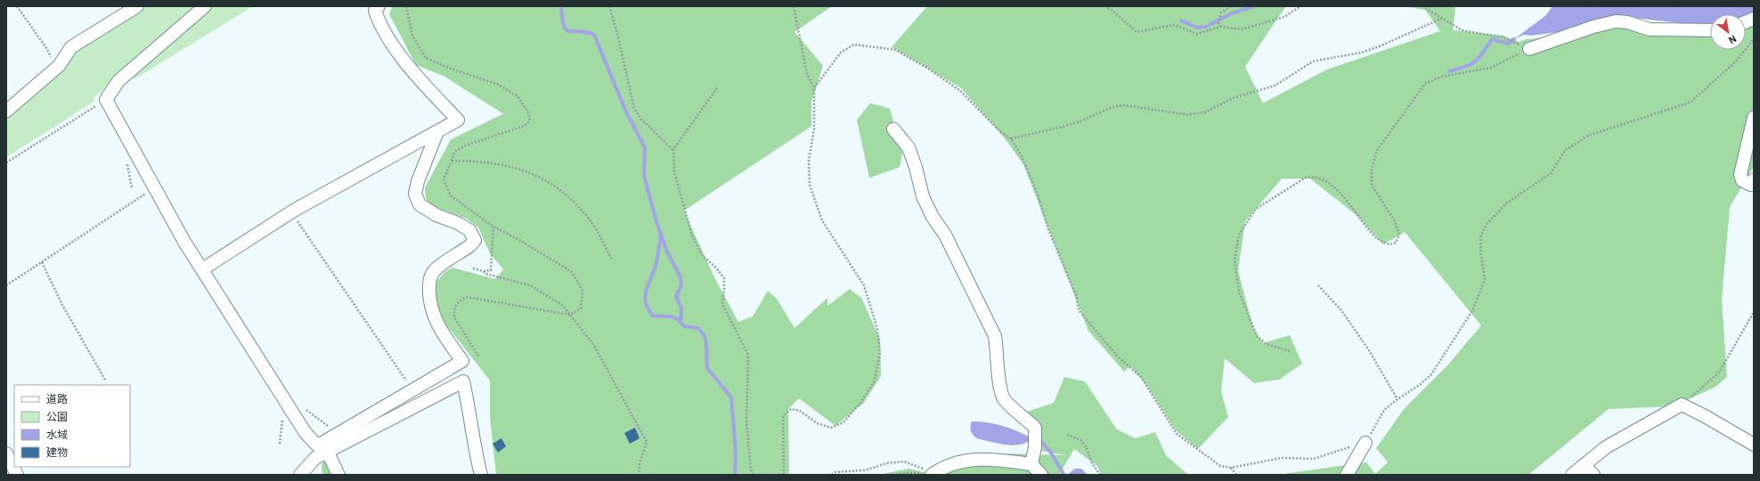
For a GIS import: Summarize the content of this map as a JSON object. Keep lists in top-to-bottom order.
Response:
{
  "legend": [
    "道路",
    "公園",
    "水域",
    "建物"
  ],
  "north": "bottom right"
}
